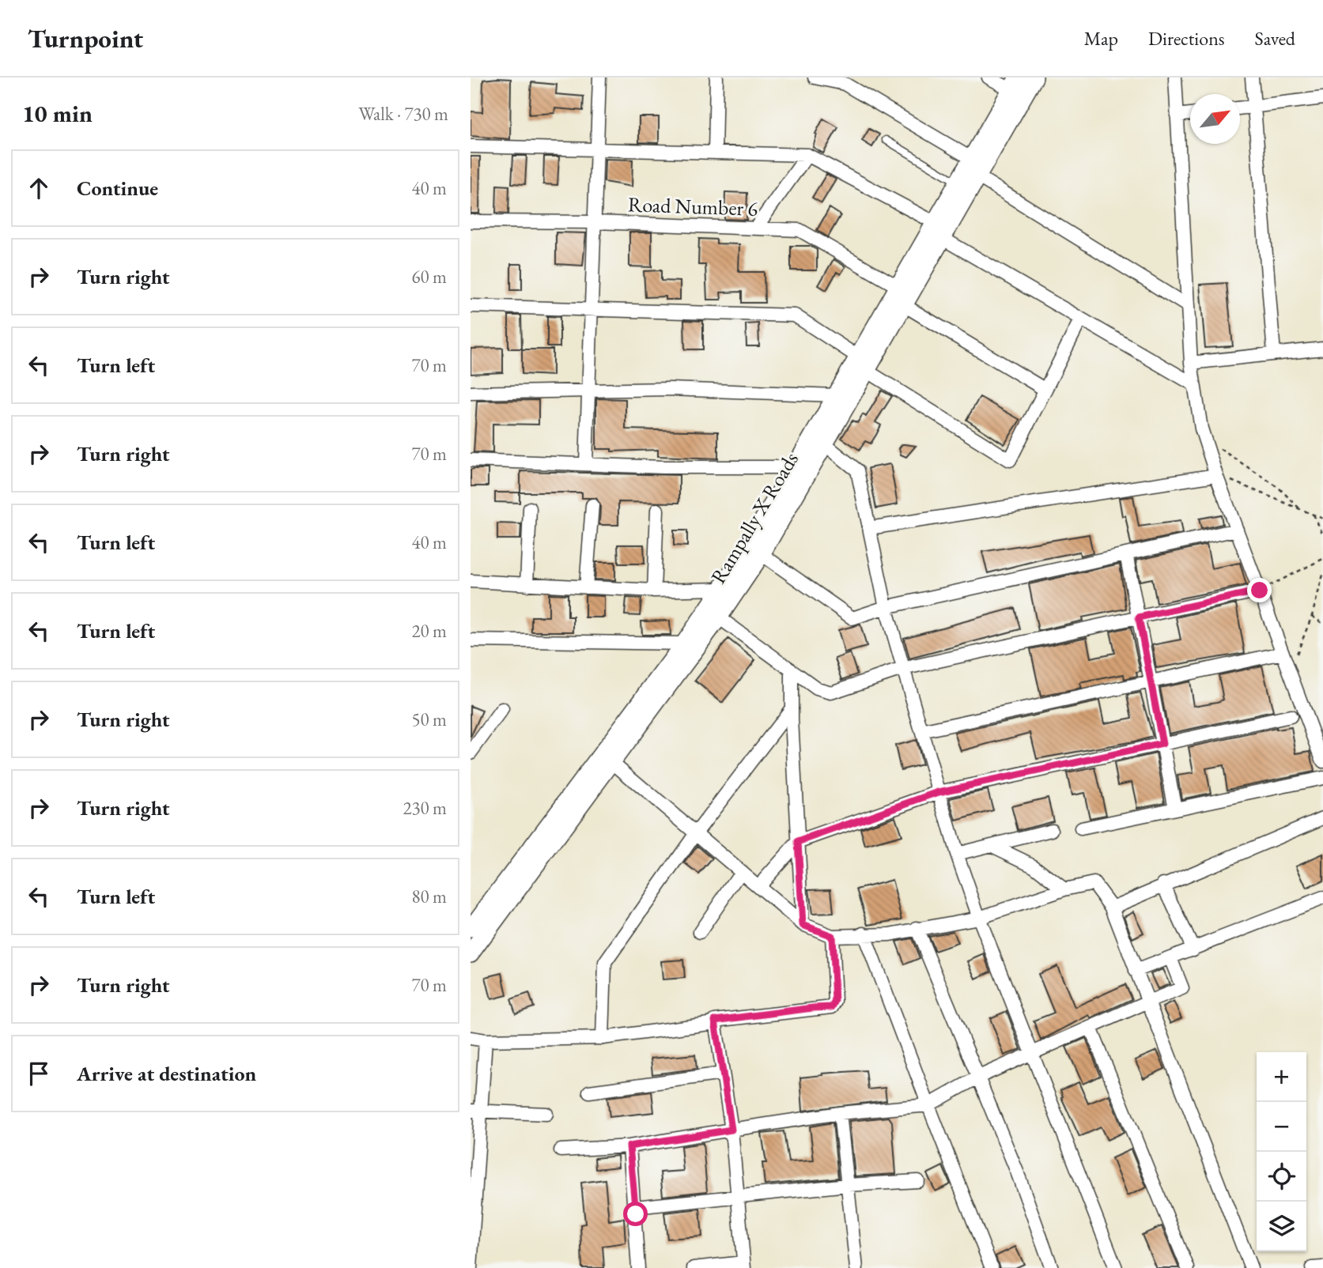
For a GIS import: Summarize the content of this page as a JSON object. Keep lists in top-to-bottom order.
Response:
{
  "streets": {
    "main road": ["Rampally X Roads"],
    "street": ["Road Number 6"]
  },
  "north": "top right",
  "page": {
    "header": "Turnpoint",
    "nav": ["Map", "Directions", "Saved"],
    "heading": ["10 min", "Walk · 730 m"],
    "list": [
      ["Continue", "40 m"],
      ["Turn right", "60 m"],
      ["Turn left", "70 m"],
      ["Turn right", "70 m"],
      ["Turn left", "40 m"],
      ["Turn left", "20 m"],
      ["Turn right", "50 m"],
      ["Turn right", "230 m"],
      ["Turn left", "80 m"],
      ["Turn right", "70 m"],
      "Arrive at destination"
    ],
    "map_buttons": ["+", "−"]
  }
}
